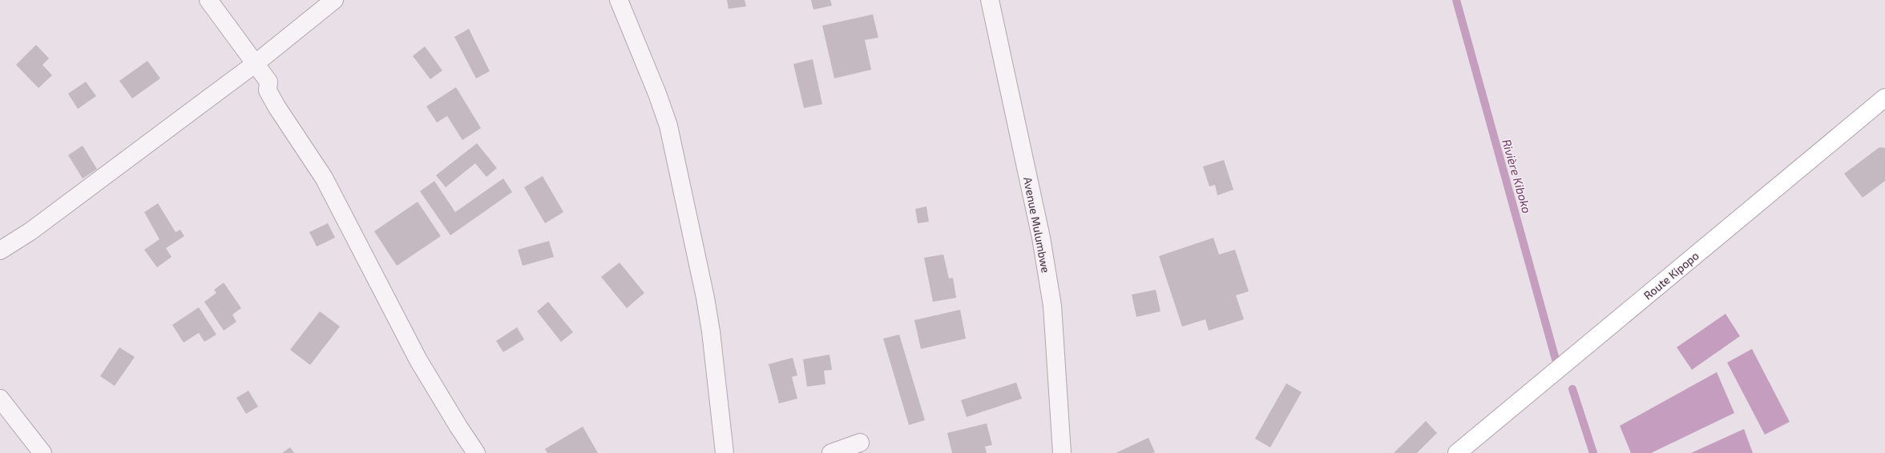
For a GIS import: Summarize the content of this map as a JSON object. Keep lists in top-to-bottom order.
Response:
{
  "streets": {
    "main road": ["Route Kipopo"],
    "street": ["Avenue Mulumbwe"]
  },
  "water": ["Rivière Kiboko"]
}
